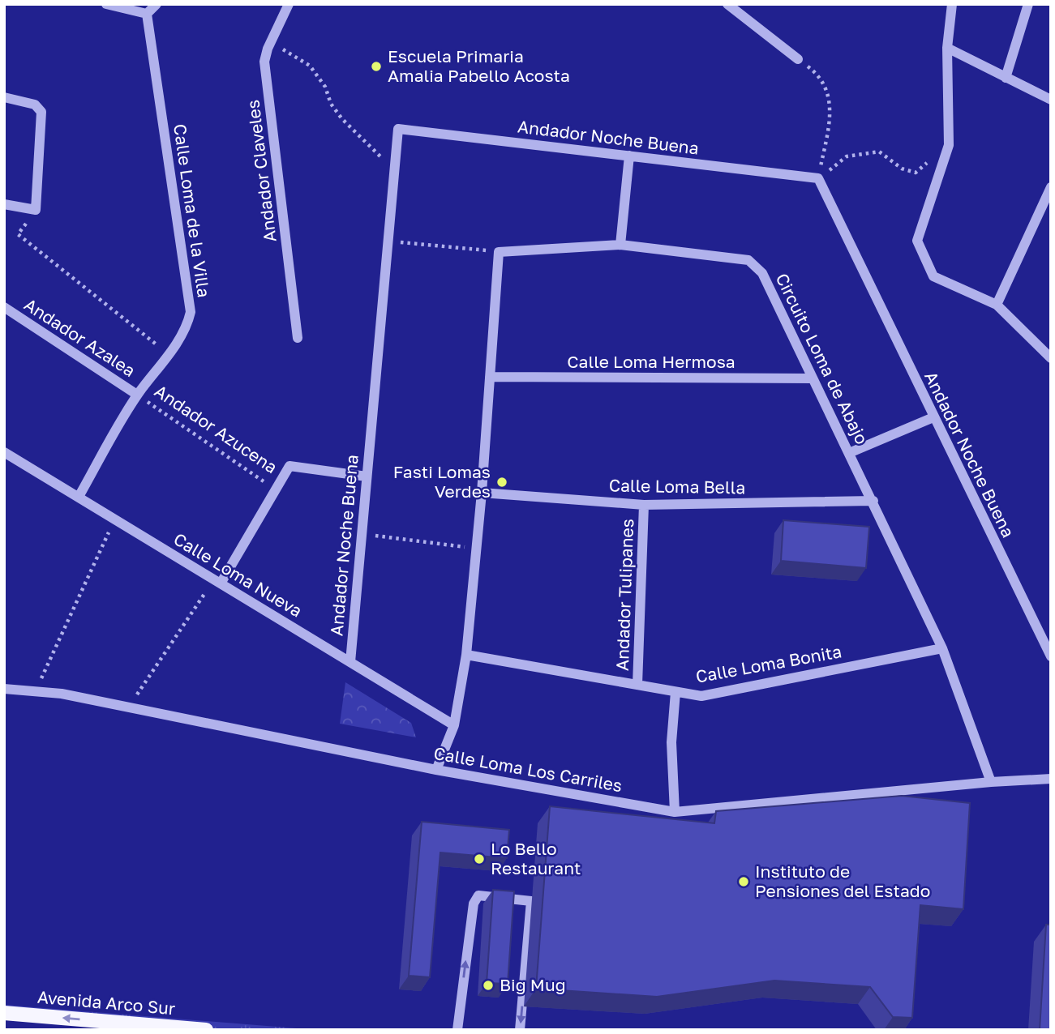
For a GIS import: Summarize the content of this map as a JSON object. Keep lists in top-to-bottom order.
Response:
{
  "streets": {
    "main road": ["Avenida Arco Sur"],
    "street": [
      "Andador Noche Buena",
      "Andador Claveles",
      "Calle Loma de la Villa",
      "Andador Azalea",
      "Circuito Loma de Abajo",
      "Calle Loma Hermosa",
      "Andador Azucena",
      "Calle Loma Bella",
      "Calle Loma Nueva",
      "Andador Tulipanes",
      "Calle Loma Bonita",
      "Calle Loma Los Carriles"
    ]
  },
  "crossings": [
    ["Andador Noche Buena", "Andador Azucena"],
    ["Andador Noche Buena", "Calle Loma Nueva"],
    ["Calle Loma de la Villa", "Andador Azalea"],
    ["Calle Loma de la Villa", "Andador Azucena"],
    ["Calle Loma de la Villa", "Calle Loma Nueva"],
    ["Andador Azalea", "Andador Azucena"],
    ["Circuito Loma de Abajo", "Calle Loma Hermosa"],
    ["Circuito Loma de Abajo", "Calle Loma Bella"],
    ["Circuito Loma de Abajo", "Calle Loma Bonita"],
    ["Circuito Loma de Abajo", "Calle Loma Los Carriles"],
    ["Calle Loma Bella", "Andador Tulipanes"],
    ["Andador Tulipanes", "Calle Loma Bonita"]
  ],
  "one_way": ["Avenida Arco Sur"],
  "places": [
    "Escuela Primaria Amalia Pabello Acosta",
    "Fasti Lomas Verdes",
    "Lo Bello Restaurant",
    "Instituto de Pensiones del Estado",
    "Big Mug"
  ]
}
